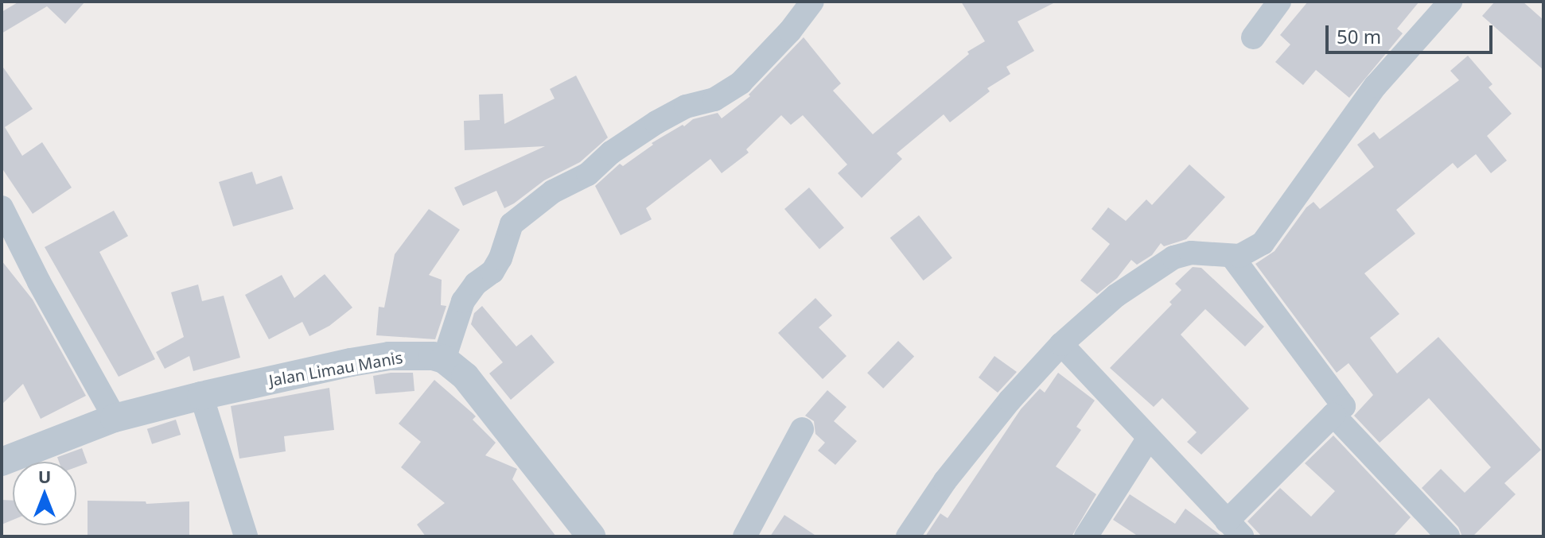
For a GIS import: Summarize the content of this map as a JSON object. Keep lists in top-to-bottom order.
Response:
{
  "streets": {
    "street": ["Jalan Limau Manis"]
  },
  "scale_bar": "50 m",
  "north": "top"
}
